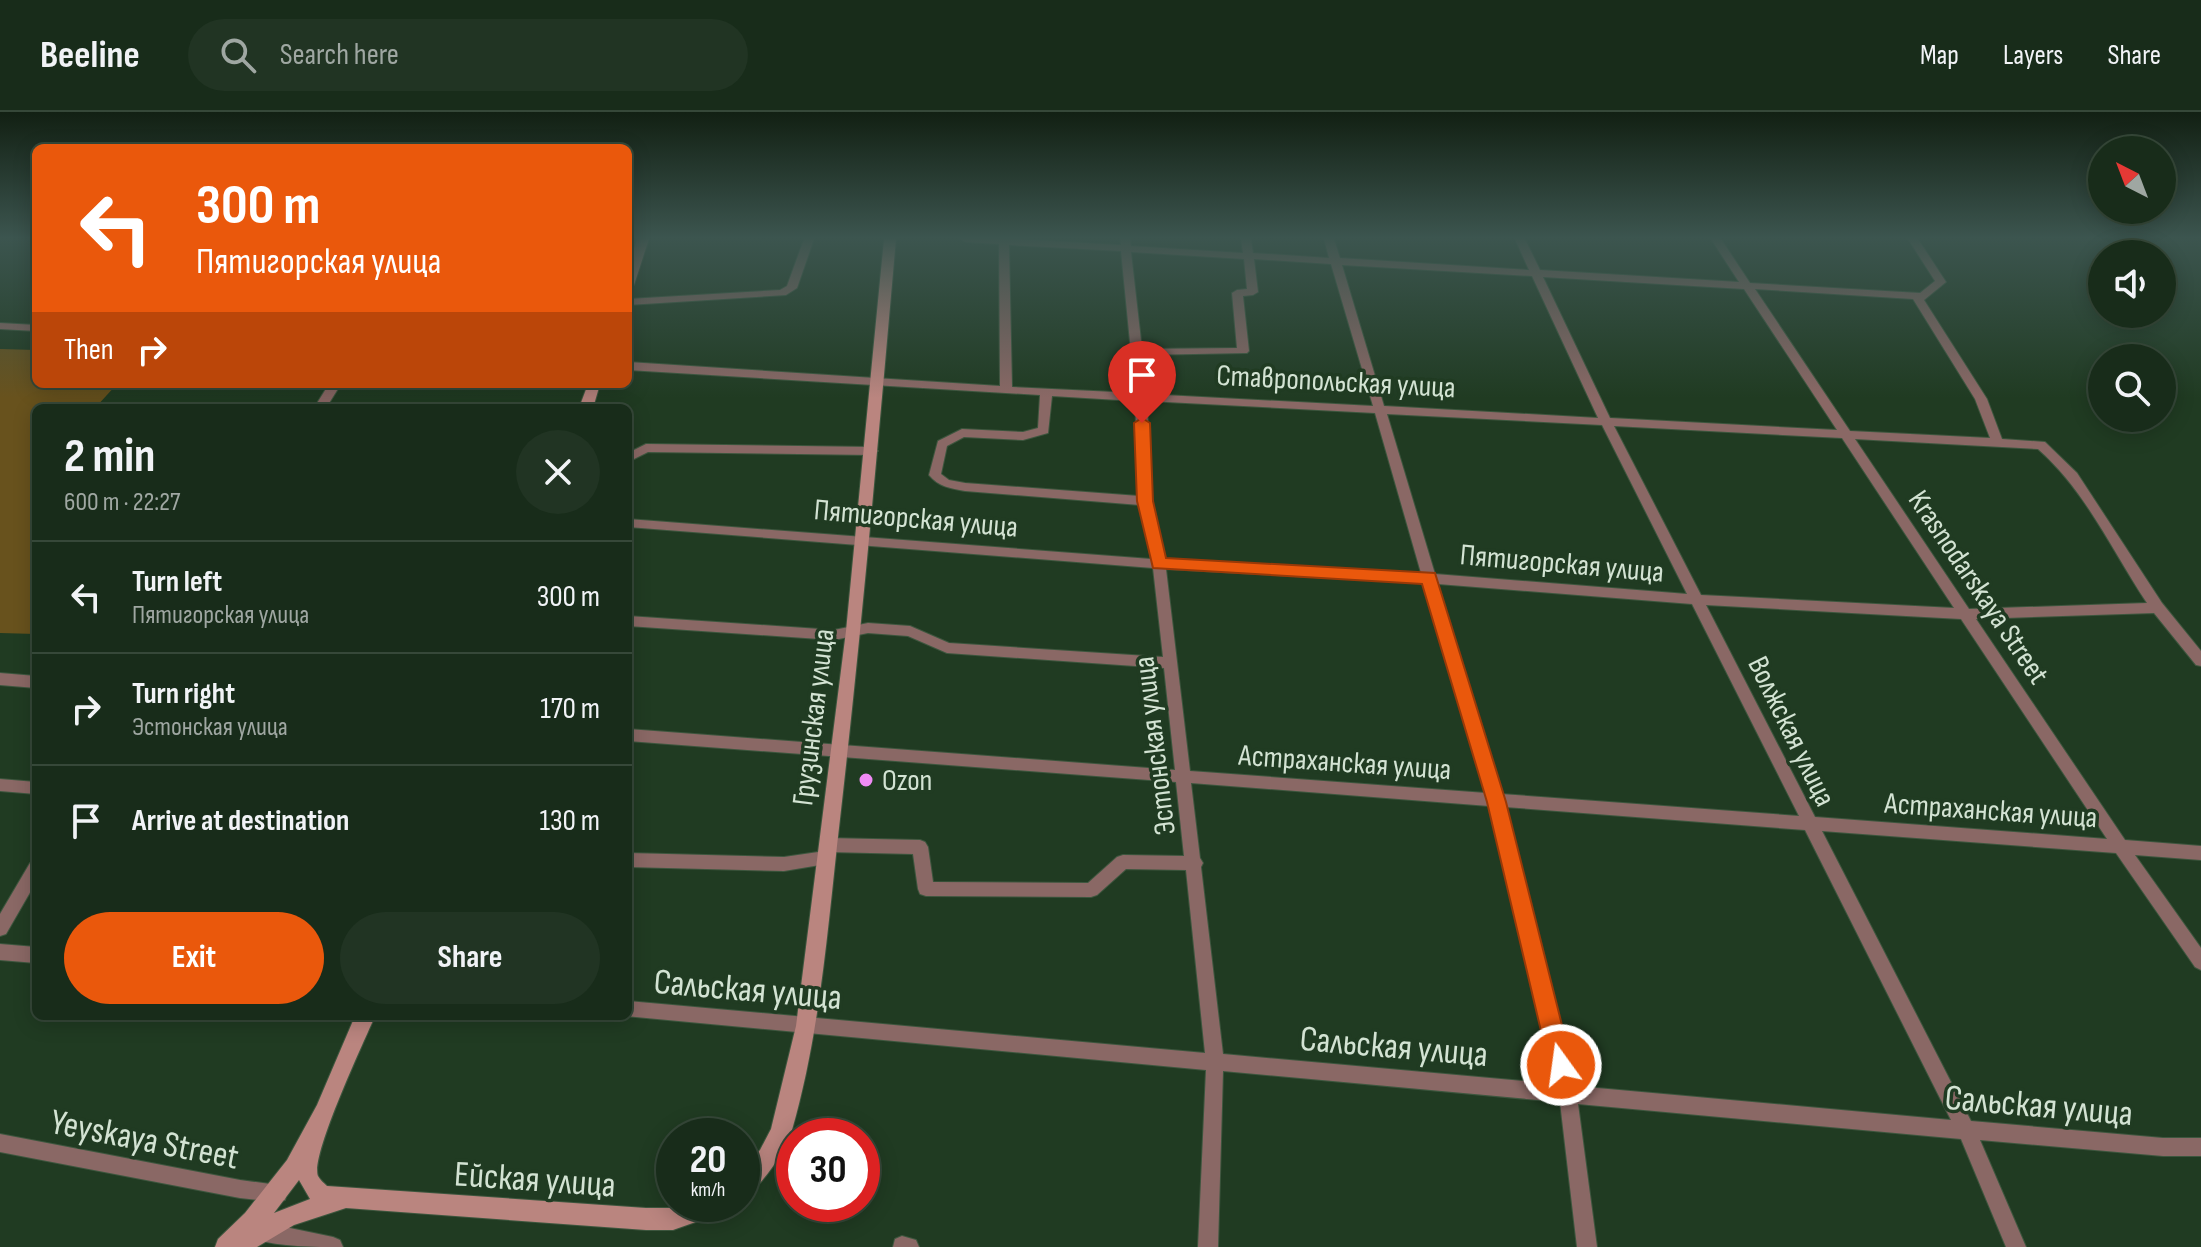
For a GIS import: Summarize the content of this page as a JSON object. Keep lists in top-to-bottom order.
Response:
{
  "streets": {
    "main road": ["Грузинская улица", "Ейская улица"],
    "street": [
      "Ставропольская улица",
      "Пятигорская улица",
      "Krasnodarskaya Street",
      "Волжская улица",
      "Эстонская улица",
      "Астраханская улица",
      "Сальская улица",
      "Yeyskaya Street"
    ]
  },
  "crossings": [
    ["Ставропольская улица", "Пятигорская улица"],
    ["Ставропольская улица", "Krasnodarskaya Street"],
    ["Ставропольская улица", "Грузинская улица"],
    ["Ставропольская улица", "Волжская улица"],
    ["Ставропольская улица", "Эстонская улица"],
    ["Пятигорская улица", "Krasnodarskaya Street"],
    ["Пятигорская улица", "Грузинская улица"],
    ["Пятигорская улица", "Волжская улица"],
    ["Пятигорская улица", "Эстонская улица"],
    ["Krasnodarskaya Street", "Астраханская улица"],
    ["Грузинская улица", "Астраханская улица"],
    ["Грузинская улица", "Сальская улица"],
    ["Волжская улица", "Астраханская улица"],
    ["Волжская улица", "Сальская улица"],
    ["Эстонская улица", "Астраханская улица"],
    ["Эстонская улица", "Сальская улица"]
  ],
  "places": ["Ozon"],
  "north": "top left",
  "page": {
    "header": "Beeline",
    "search": "Search here",
    "nav": ["Map", "Layers", "Share"],
    "turn": ["300 m", "Пятигорская улица"],
    "then": "Then",
    "heading": ["2 min", "600 m · 22:27"],
    "list": [
      {
        "name": "Turn left",
        "note": "Пятигорская улица",
        "value": "300 m"
      },
      {
        "name": "Turn right",
        "note": "Эстонская улица",
        "value": "170 m"
      },
      {
        "name": "Arrive at destination",
        "value": "130 m"
      }
    ],
    "buttons": ["Exit", "Share"],
    "speed": "20 km/h",
    "limit": "30"
  }
}
